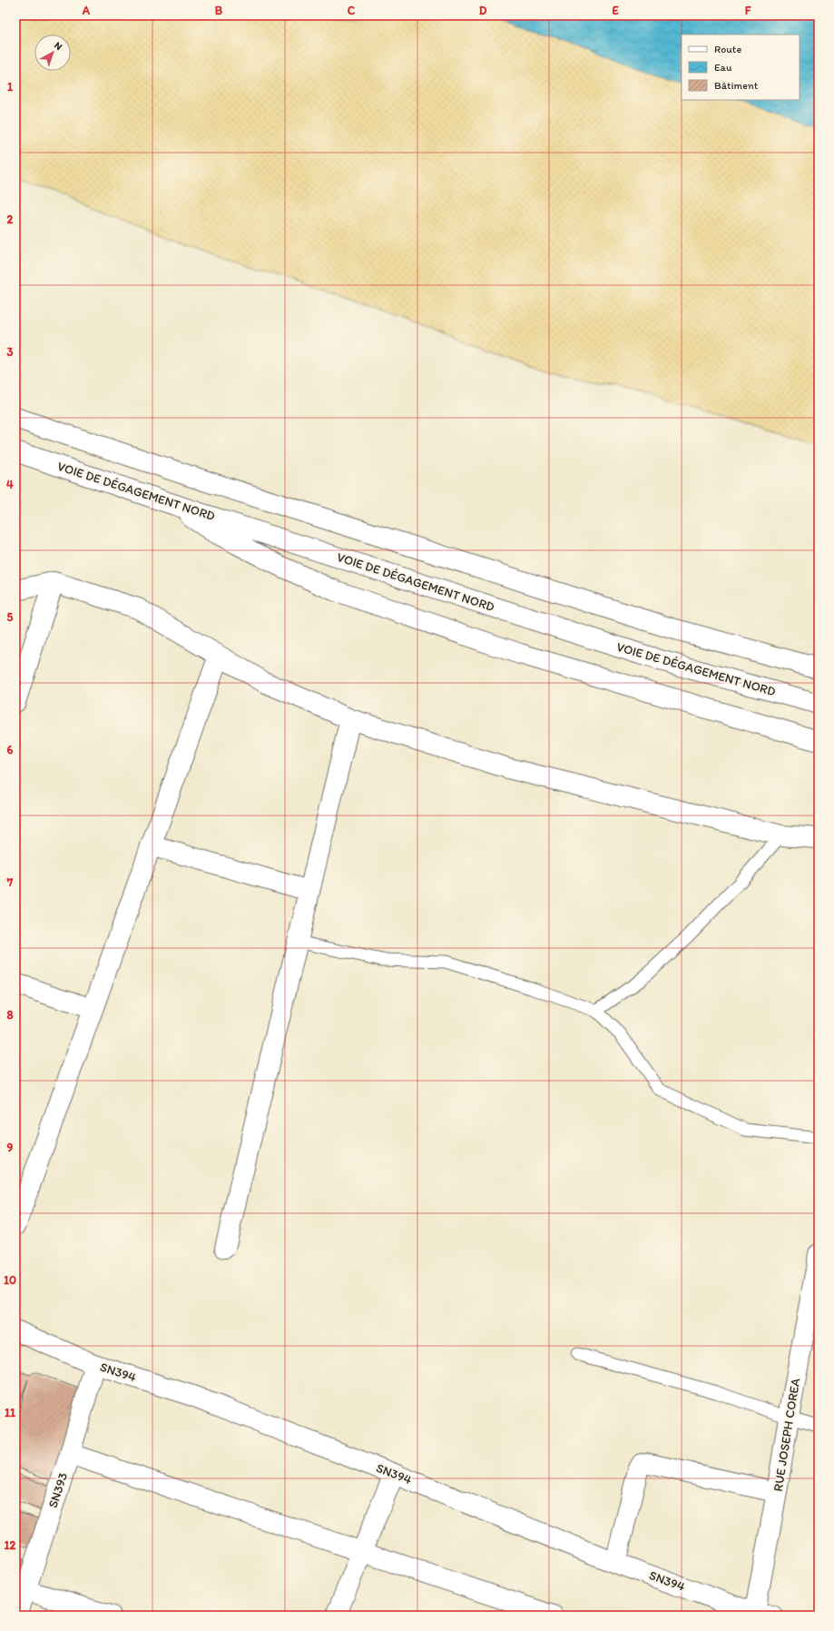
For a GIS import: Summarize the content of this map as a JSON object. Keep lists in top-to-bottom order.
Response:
{
  "streets": {
    "main road": [
      "VOIE DE DÉGAGEMENT NORD",
      "SN394",
      "RUE JOSEPH COREA",
      "SN393"
    ]
  },
  "crossings": [
    ["SN394", "RUE JOSEPH COREA"],
    ["SN394", "SN393"]
  ],
  "legend": ["Route", "Eau", "Bâtiment"],
  "north": "top right",
  "grid": {
    "columns": [
      "A",
      "B",
      "C",
      "D",
      "E",
      "F"
    ],
    "rows": [
      "1",
      "2",
      "3",
      "4",
      "5",
      "6",
      "7",
      "8",
      "9",
      "10",
      "11",
      "12"
    ]
  }
}
